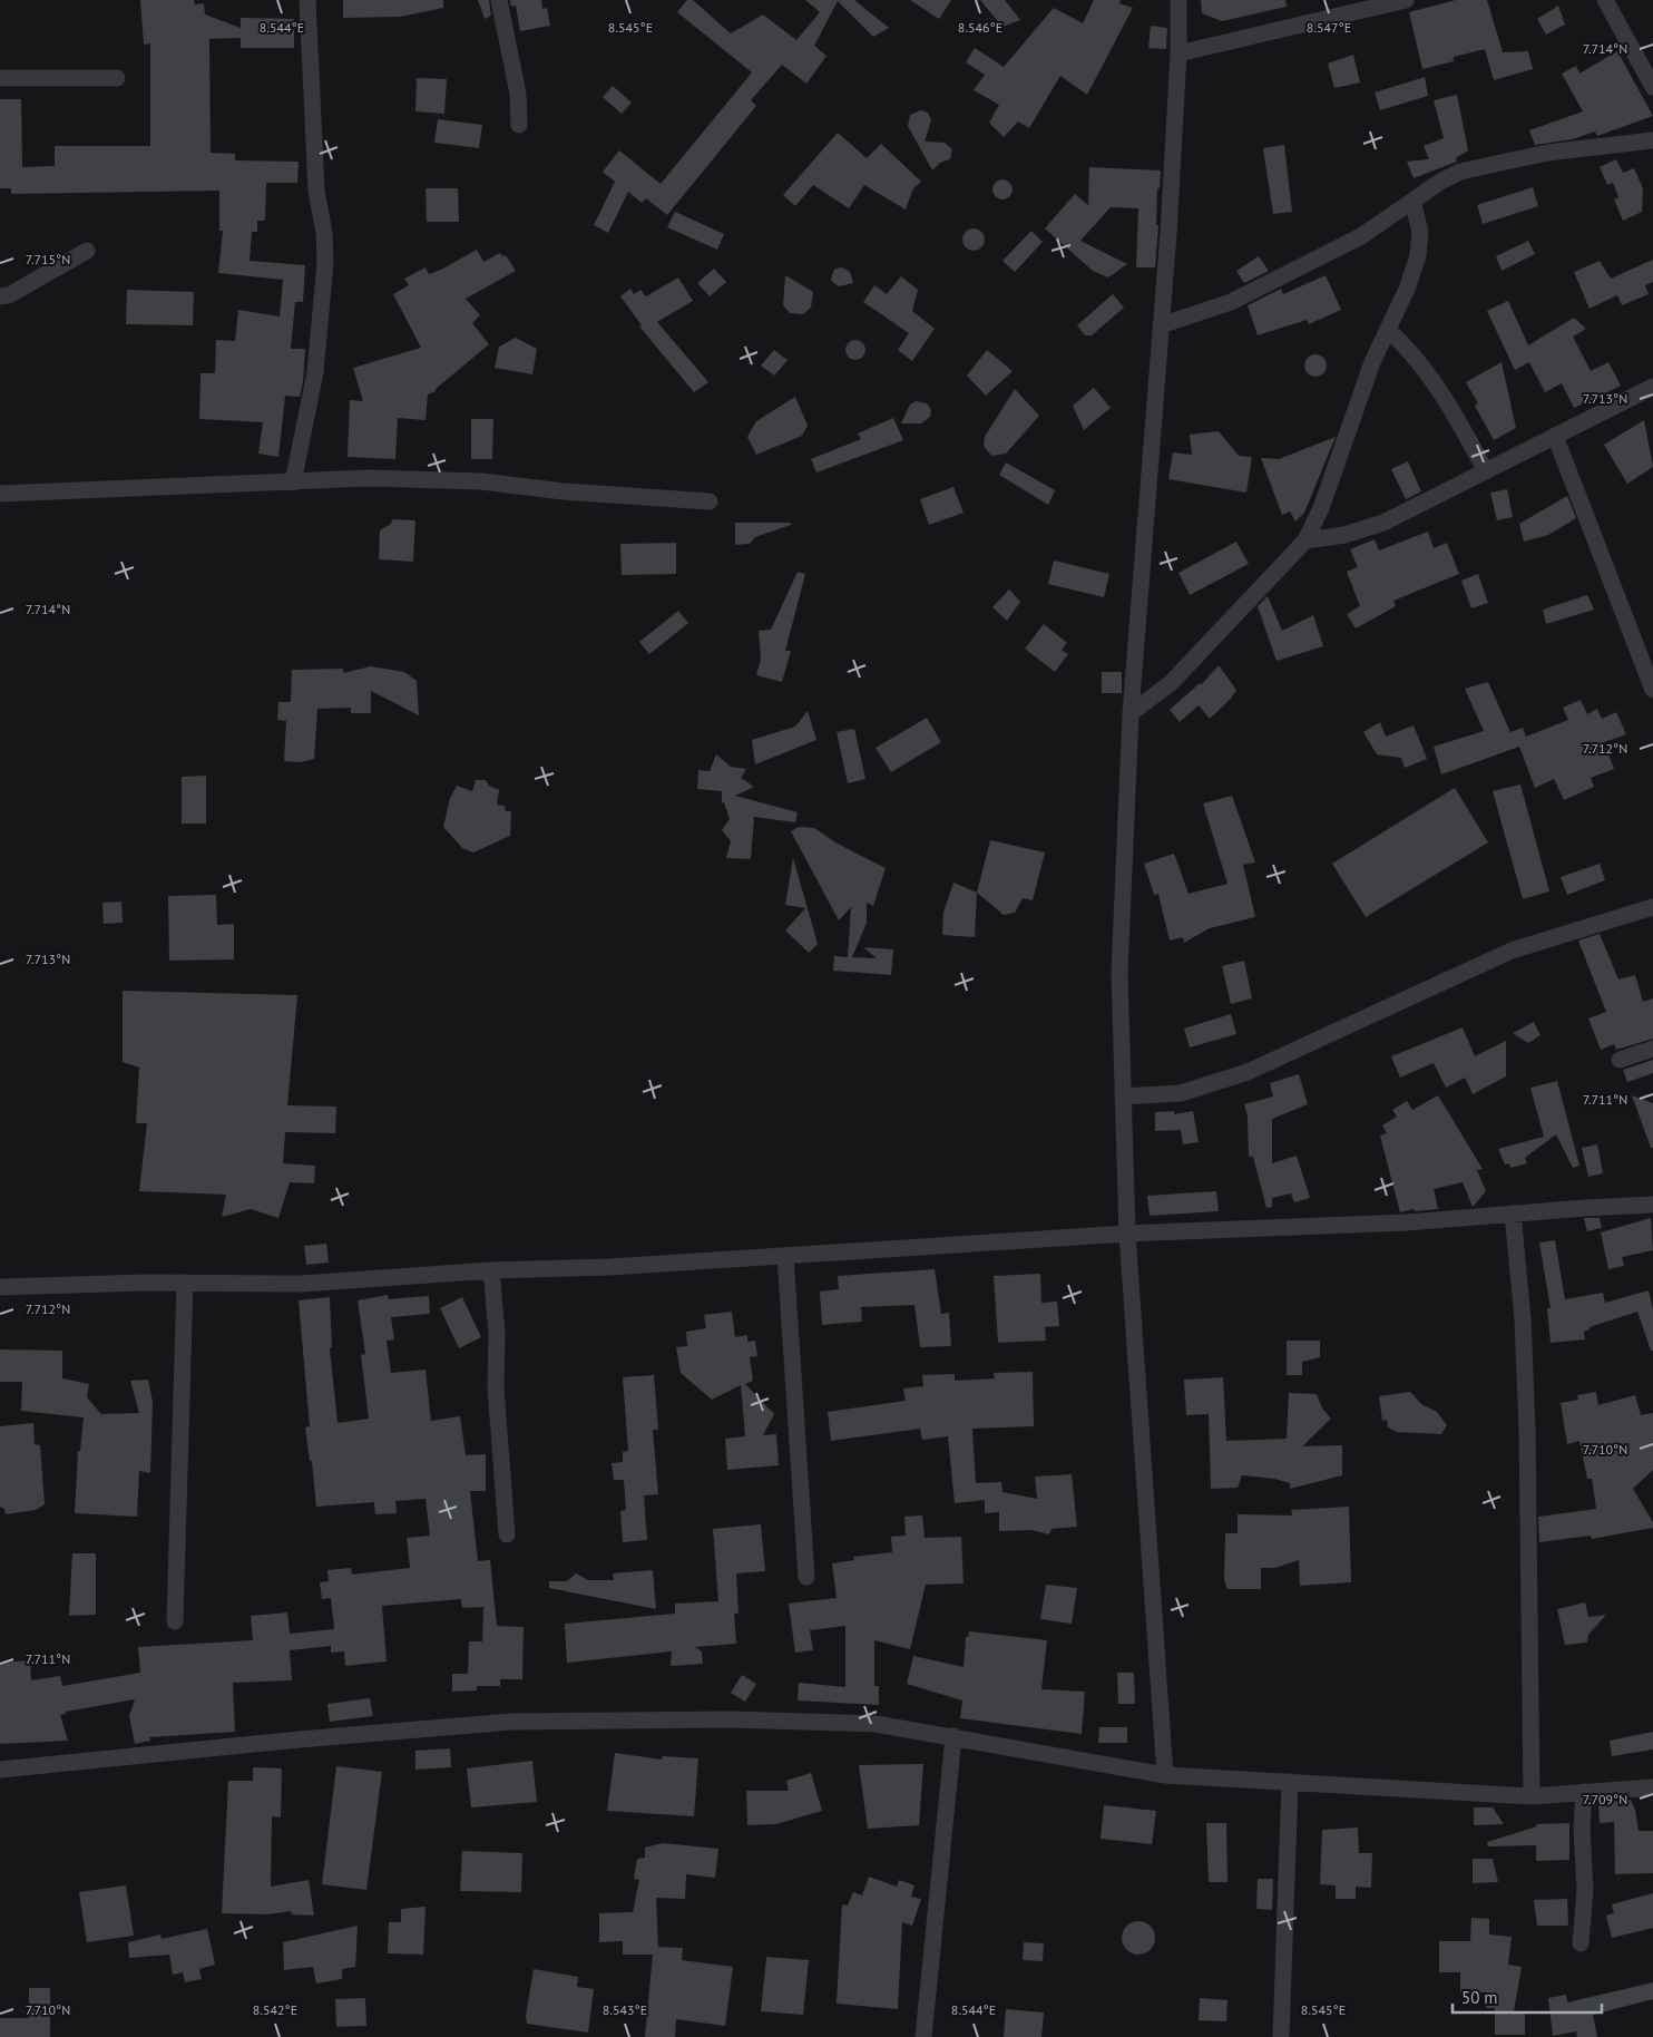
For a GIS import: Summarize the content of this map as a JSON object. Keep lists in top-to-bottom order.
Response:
{
  "scale_bar": "50 m",
  "coordinates": [
    "8.546°E",
    "8.544°E",
    "8.545°E",
    "8.547°E",
    "7.714°N",
    "7.715°N",
    "7.713°N",
    "7.712°N",
    "7.711°N",
    "7.710°N",
    "7.709°N",
    "8.542°E",
    "8.543°E"
  ]
}
